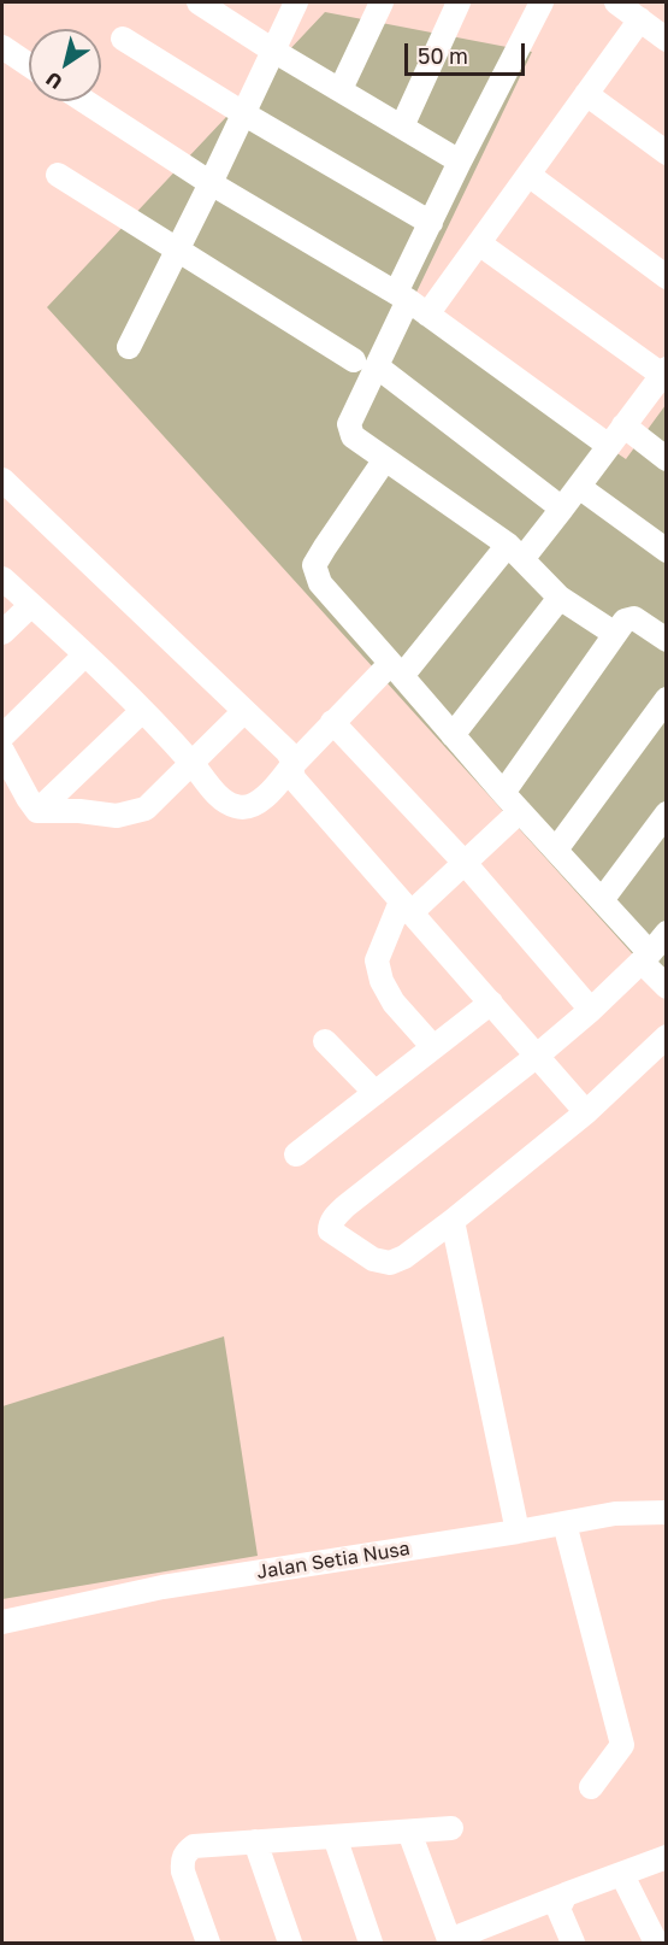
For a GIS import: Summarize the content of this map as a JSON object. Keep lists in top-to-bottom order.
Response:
{
  "streets": {
    "street": ["Jalan Setia Nusa"]
  },
  "scale_bar": "50 m",
  "north": "bottom left"
}
